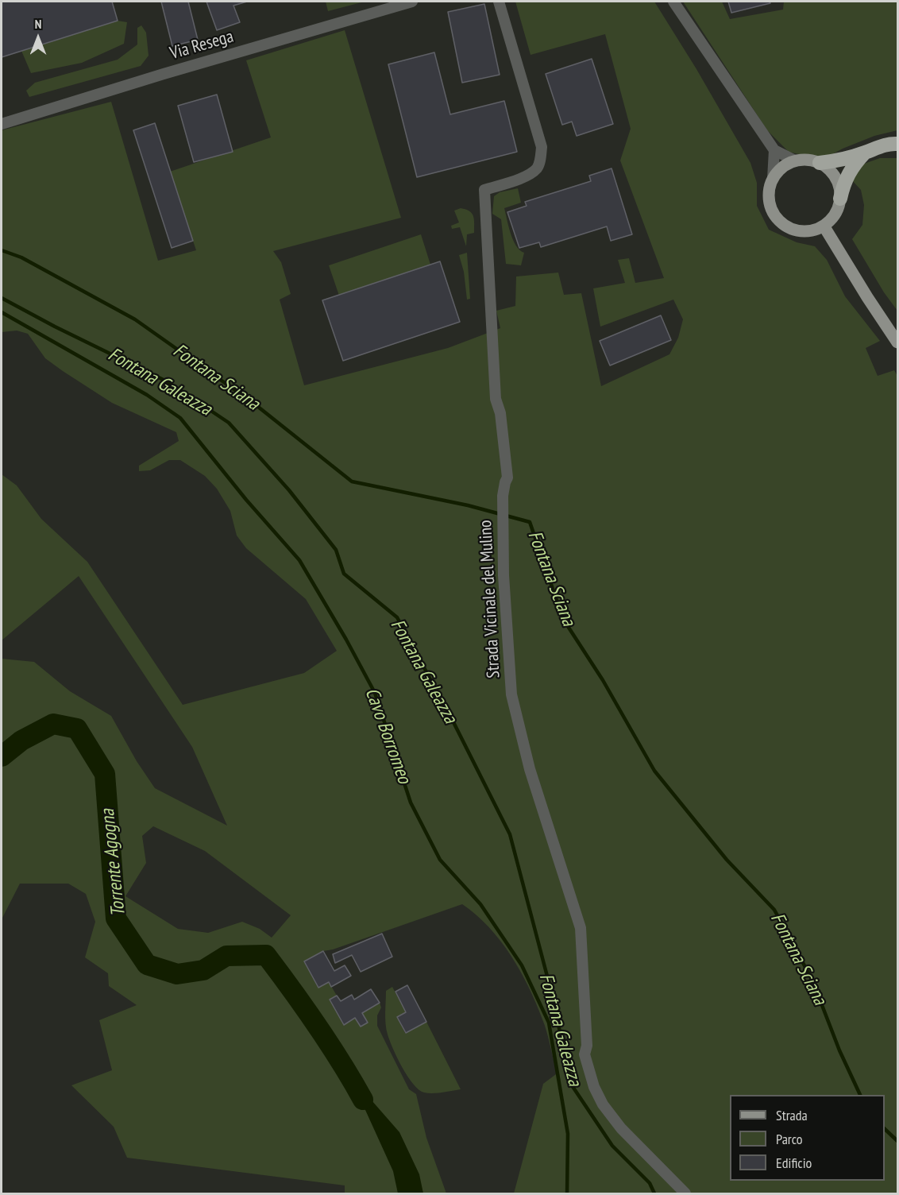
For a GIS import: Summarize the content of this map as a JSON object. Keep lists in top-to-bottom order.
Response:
{
  "streets": {
    "street": ["Via Resega", "Strada Vicinale del Mulino"]
  },
  "water": [
    "Fontana Sciana",
    "Fontana Galeazza",
    "Cavo Borromeo",
    "Torrente Agogna"
  ],
  "legend": ["Strada", "Parco", "Edificio"],
  "north": "top"
}
